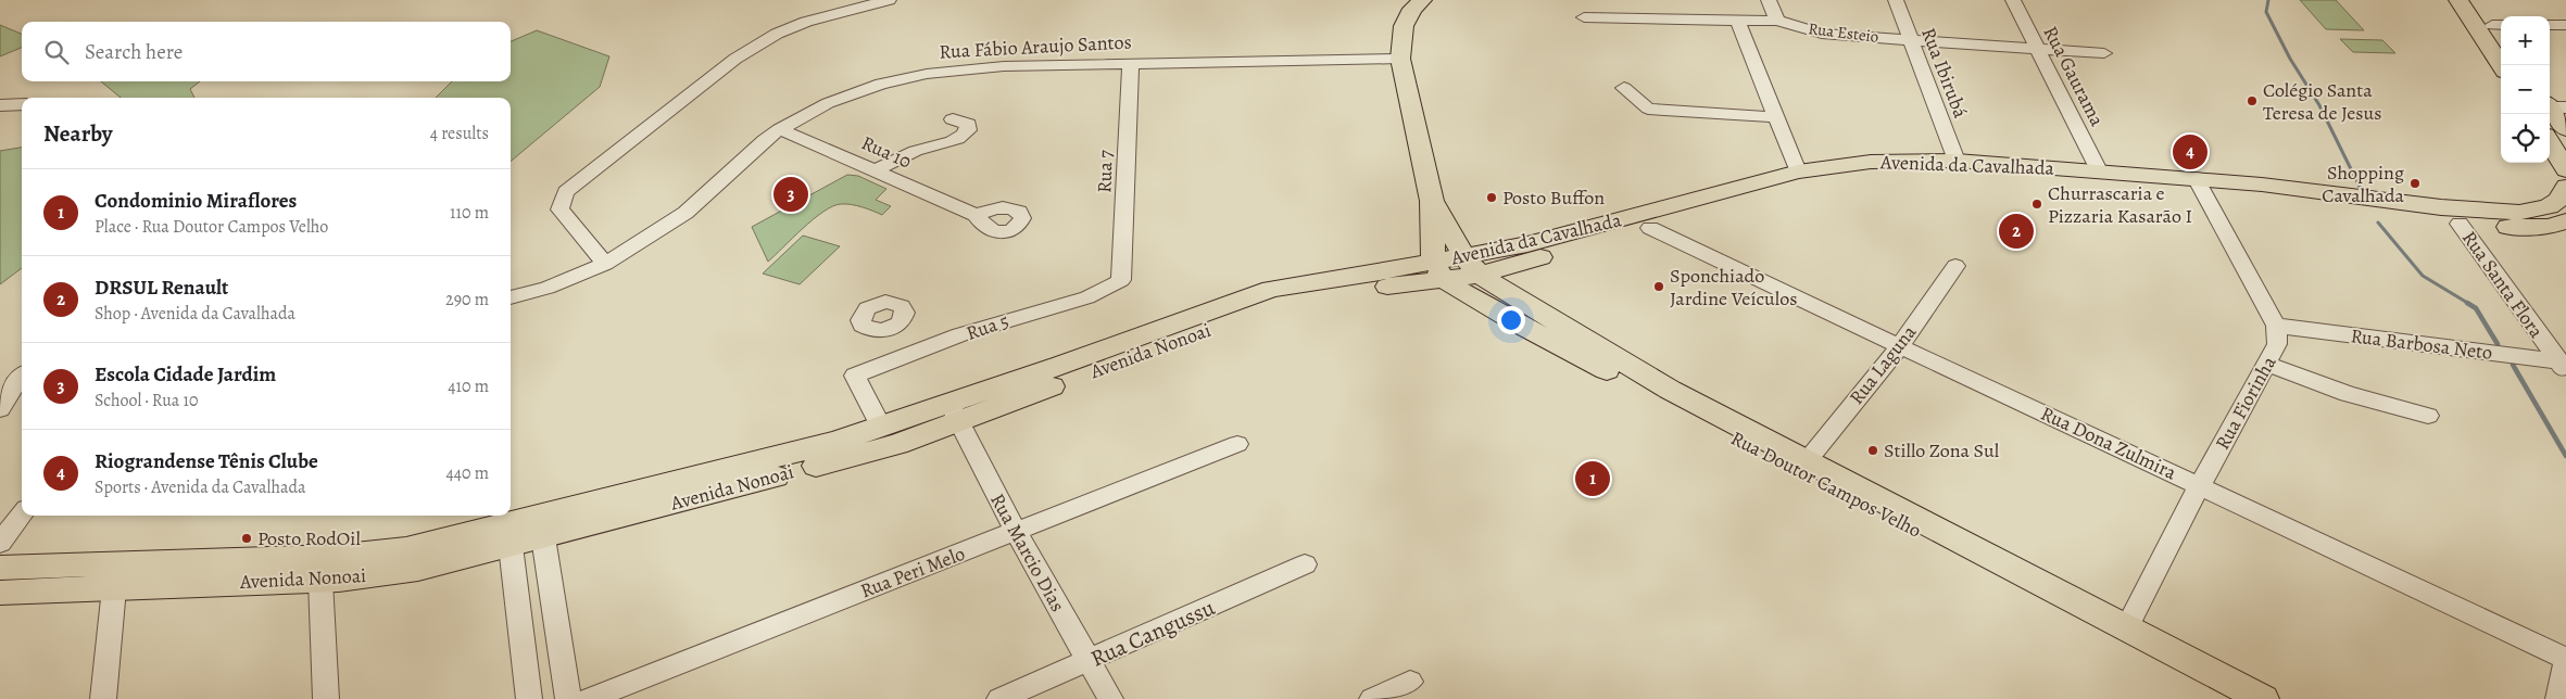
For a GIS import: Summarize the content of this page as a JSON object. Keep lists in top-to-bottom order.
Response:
{
  "streets": {
    "main road": ["Avenida da Cavalhada", "Avenida Nonoai", "Rua Doutor Campos Velho"],
    "street": [
      "Rua Esteio",
      "Rua Fábio Araujo Santos",
      "Rua Ibirubá",
      "Rua Gaurama",
      "Rua 10",
      "Rua 7",
      "Rua Santa Flora",
      "Rua 5",
      "Rua Barbosa Neto",
      "Rua Laguna",
      "Rua Fiorinha",
      "Rua Dona Zulmira",
      "Rua Marcio Dias",
      "Rua Peri Melo",
      "Rua Cangussu"
    ]
  },
  "crossings": [
    ["Rua Esteio", "Rua Ibirubá"],
    ["Rua Esteio", "Rua Gaurama"],
    ["Rua Fábio Araujo Santos", "Rua 10"],
    ["Rua Fábio Araujo Santos", "Rua 7"],
    ["Rua Ibirubá", "Avenida da Cavalhada"],
    ["Rua Gaurama", "Avenida da Cavalhada"],
    ["Avenida da Cavalhada", "Rua Santa Flora"],
    ["Avenida da Cavalhada", "Avenida Nonoai"],
    ["Avenida da Cavalhada", "Rua Dona Zulmira"],
    ["Avenida da Cavalhada", "Rua Doutor Campos Velho"],
    ["Rua 7", "Rua 5"],
    ["Rua Santa Flora", "Rua Barbosa Neto"],
    ["Rua 5", "Avenida Nonoai"],
    ["Rua Barbosa Neto", "Rua Fiorinha"],
    ["Avenida Nonoai", "Rua Doutor Campos Velho"],
    ["Avenida Nonoai", "Rua Marcio Dias"],
    ["Rua Laguna", "Rua Dona Zulmira"],
    ["Rua Laguna", "Rua Doutor Campos Velho"],
    ["Rua Fiorinha", "Rua Dona Zulmira"],
    ["Rua Fiorinha", "Rua Doutor Campos Velho"],
    ["Rua Marcio Dias", "Rua Peri Melo"],
    ["Rua Marcio Dias", "Rua Cangussu"]
  ],
  "places": [
    "Colégio Santa Teresa de Jesus",
    "Shopping Cavalhada",
    "Posto Buffon",
    "Churrascaria e Pizzaria Kasarão I",
    "Sponchiado Jardine Veículos",
    "Stillo Zona Sul",
    "Posto RodOil"
  ],
  "page": {
    "map_buttons": ["+", "−"],
    "search": "Search here",
    "heading": ["Nearby", "4 results"],
    "pins": [
      "4",
      "3",
      "2",
      "1"
    ],
    "list": [
      {
        "mark": "1",
        "name": "Condominio Miraflores",
        "note": "Place · Rua Doutor Campos Velho",
        "value": "110 m"
      },
      {
        "mark": "2",
        "name": "DRSUL Renault",
        "note": "Shop · Avenida da Cavalhada",
        "value": "290 m"
      },
      {
        "mark": "3",
        "name": "Escola Cidade Jardim",
        "note": "School · Rua 10",
        "value": "410 m"
      },
      {
        "mark": "4",
        "name": "Riograndense Tênis Clube",
        "note": "Sports · Avenida da Cavalhada",
        "value": "440 m"
      }
    ]
  }
}
